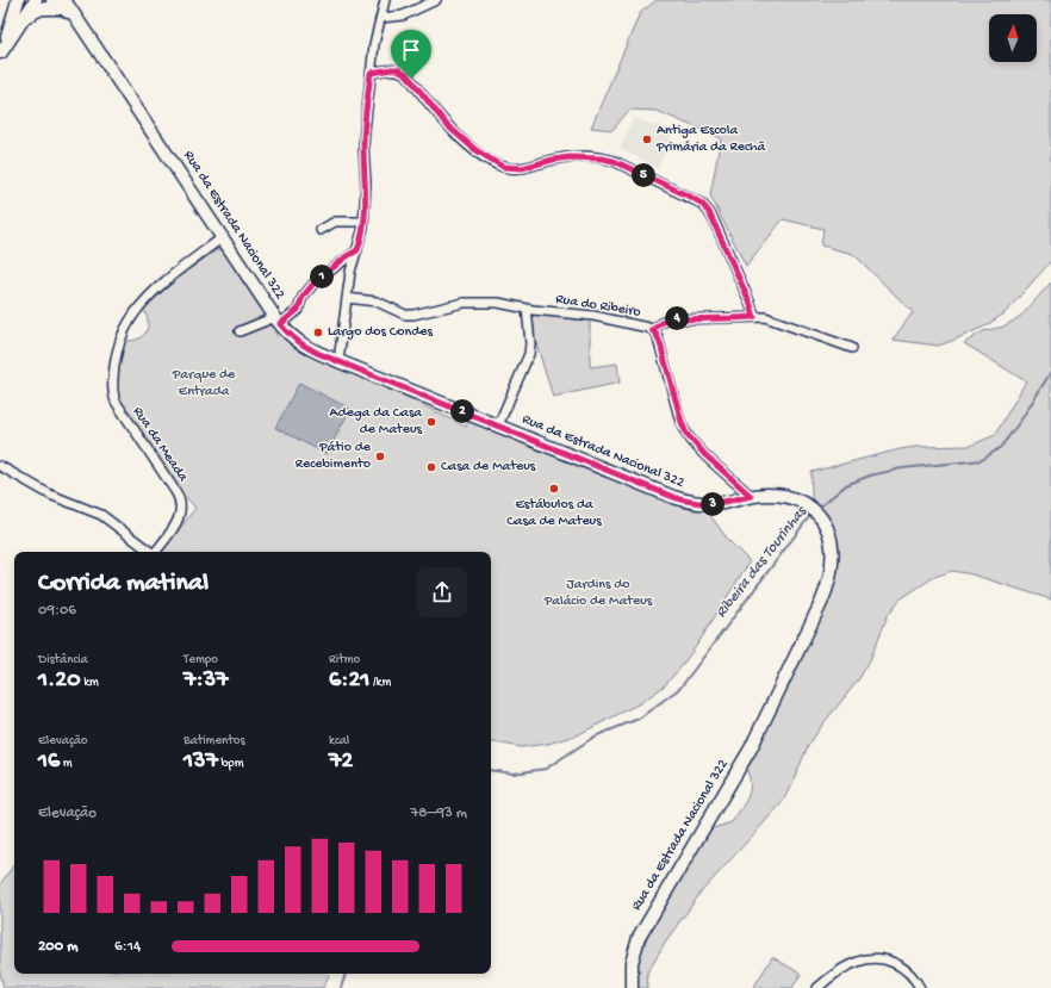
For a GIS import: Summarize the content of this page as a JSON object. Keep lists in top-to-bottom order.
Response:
{
  "streets": {
    "main road": ["Rua da Estrada Nacional 322"],
    "street": ["Rua do Ribeiro", "Rua da Meada"]
  },
  "crossings": [
    ["Rua da Estrada Nacional 322", "Rua do Ribeiro"],
    ["Rua da Estrada Nacional 322", "Rua da Meada"]
  ],
  "water": ["Ribeira das Tourinhas"],
  "parks": ["Parque de Entrada", "Jardins do Palácio de Mateus"],
  "places": [
    "Antiga Escola Primária da Rechã",
    "Largo dos Condes",
    "Adega da Casa de Mateus",
    "Pátio de Recebimento",
    "Casa de Mateus",
    "Estábulos da Casa de Mateus"
  ],
  "north": "top",
  "page": {
    "pins": [
      "5",
      "1",
      "4",
      "2",
      "3"
    ],
    "heading": ["Corrida matinal", "09:06"],
    "stats": [
      ["Distância", "1.20 km"],
      ["Tempo", "7:37"],
      ["Ritmo", "6:21 /km"],
      ["Elevação", "16 m"],
      ["Batimentos", "137 bpm"],
      ["kcal", "72"]
    ],
    "chart": ["Elevação", "78–93 m"],
    "list": [
      {
        "name": "200 m",
        "note": "6:14"
      }
    ]
  }
}
